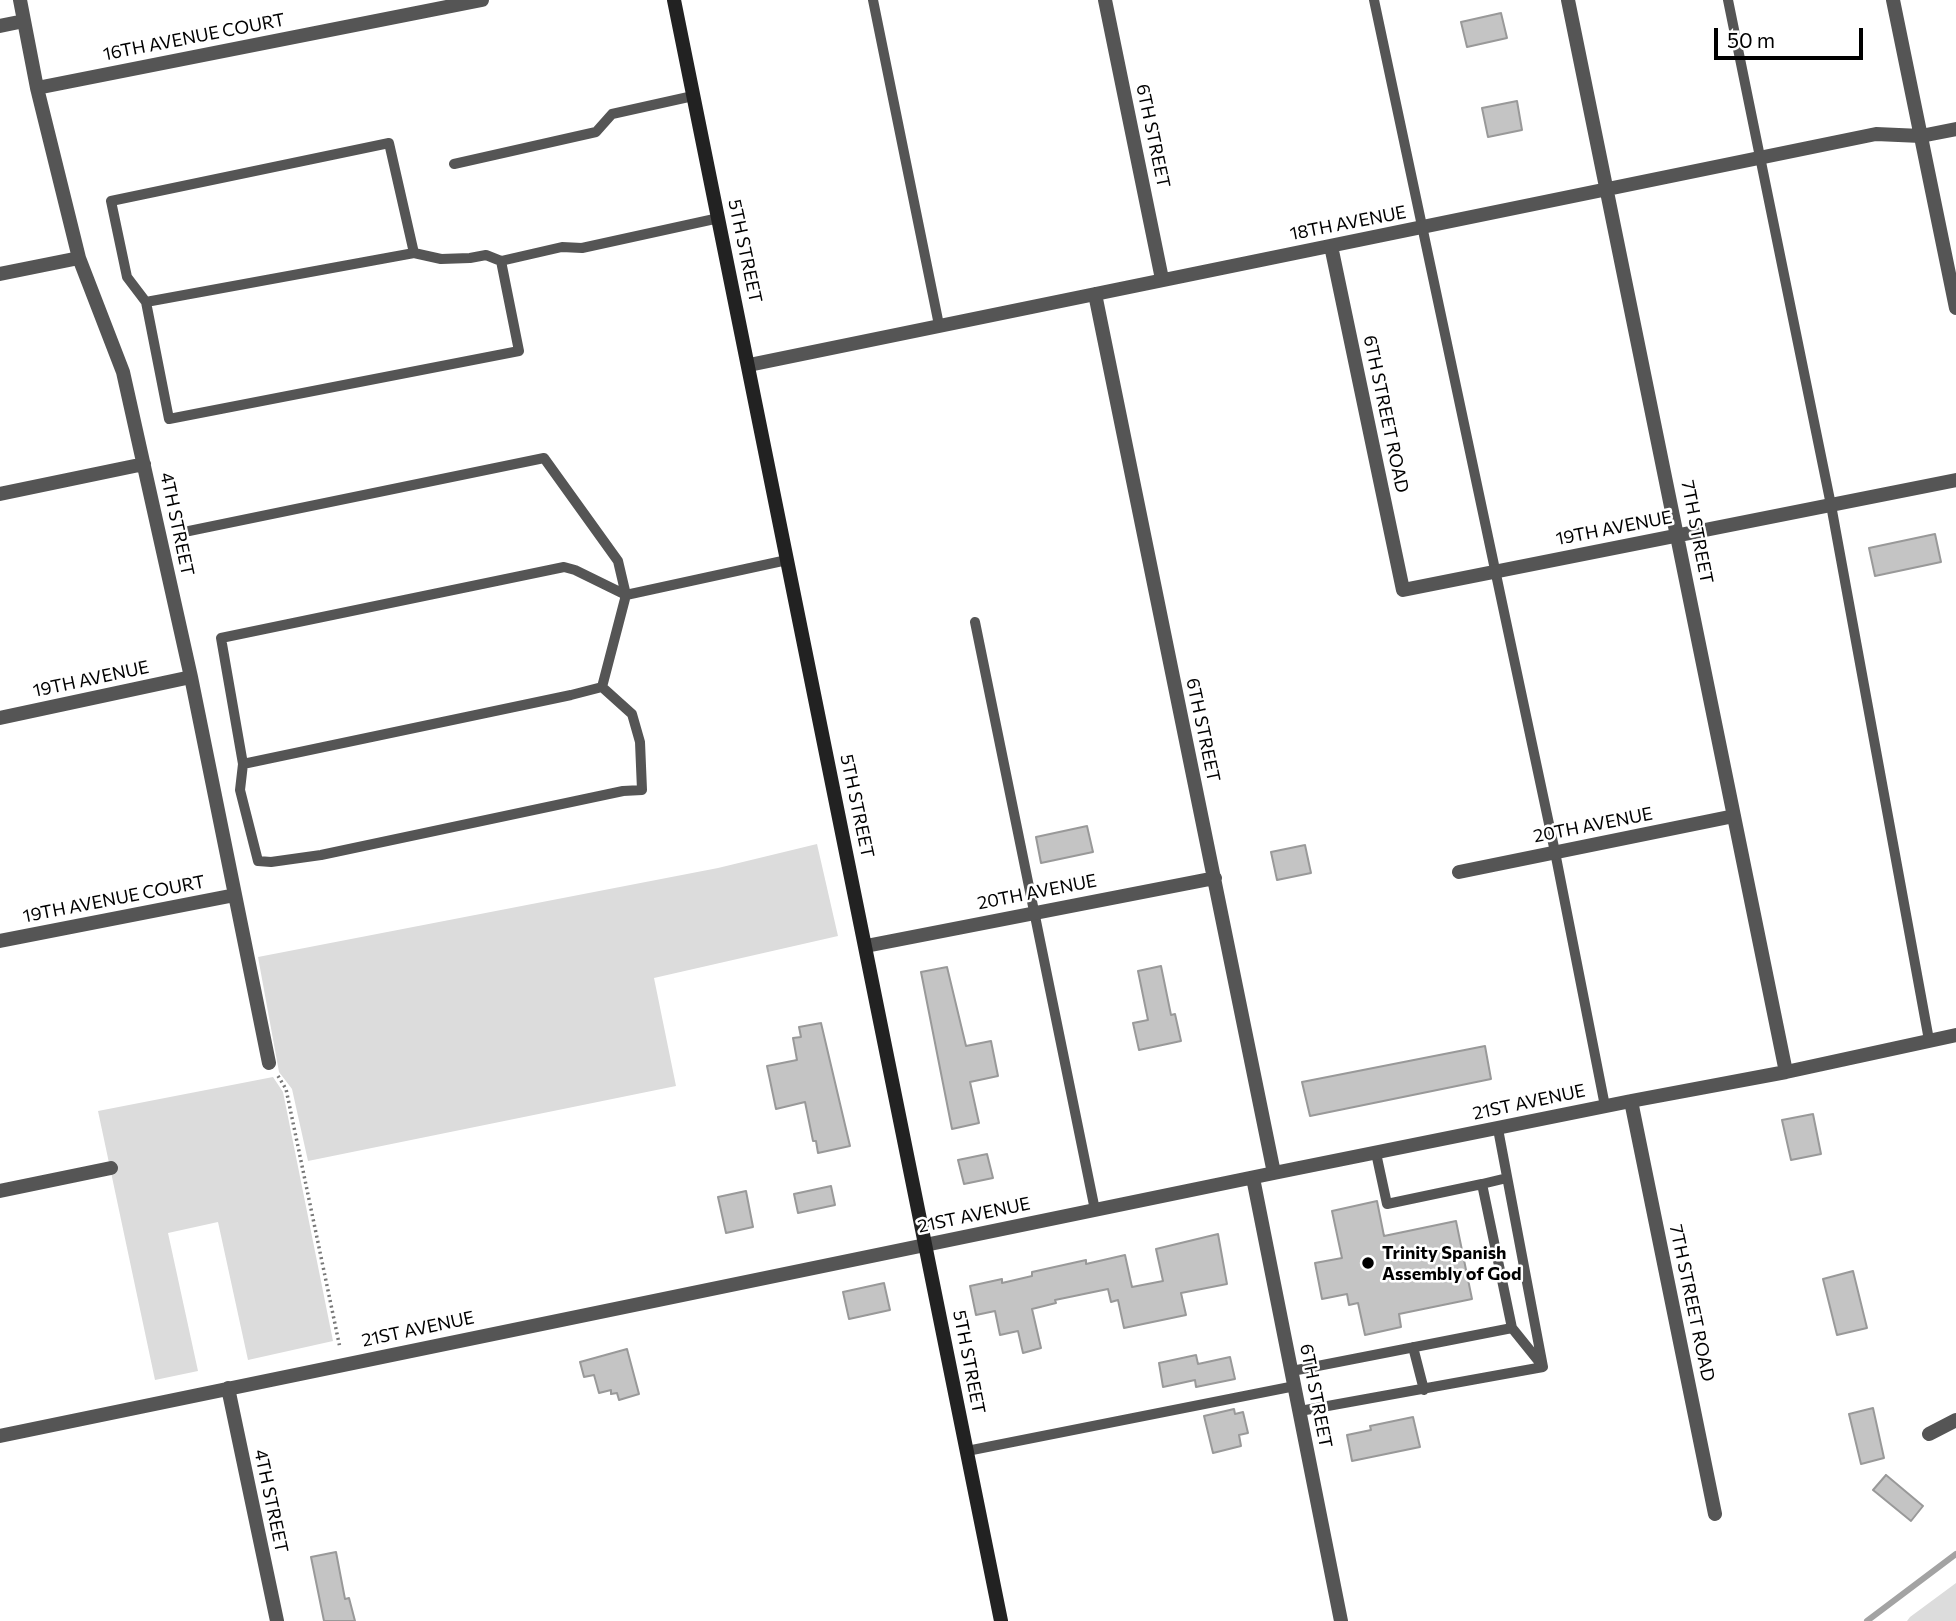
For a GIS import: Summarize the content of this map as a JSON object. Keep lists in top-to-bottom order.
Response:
{
  "streets": {
    "main road": ["5TH STREET"],
    "street": [
      "16TH AVENUE COURT",
      "6TH STREET",
      "18TH AVENUE",
      "6TH STREET ROAD",
      "4TH STREET",
      "19TH AVENUE",
      "7TH STREET",
      "20TH AVENUE",
      "19TH AVENUE COURT",
      "21ST AVENUE",
      "7TH STREET ROAD"
    ]
  },
  "crossings": [
    ["16TH AVENUE COURT", "4TH STREET"],
    ["6TH STREET", "18TH AVENUE"],
    ["6TH STREET", "20TH AVENUE"],
    ["6TH STREET", "21ST AVENUE"],
    ["18TH AVENUE", "5TH STREET"],
    ["18TH AVENUE", "6TH STREET ROAD"],
    ["18TH AVENUE", "7TH STREET"],
    ["5TH STREET", "20TH AVENUE"],
    ["5TH STREET", "21ST AVENUE"],
    ["6TH STREET ROAD", "19TH AVENUE"],
    ["4TH STREET", "19TH AVENUE"],
    ["4TH STREET", "19TH AVENUE COURT"],
    ["4TH STREET", "21ST AVENUE"],
    ["19TH AVENUE", "7TH STREET"],
    ["7TH STREET", "20TH AVENUE"],
    ["7TH STREET", "21ST AVENUE"],
    ["21ST AVENUE", "7TH STREET ROAD"]
  ],
  "places": ["Trinity Spanish Assembly of God"],
  "scale_bar": "50 m"
}
